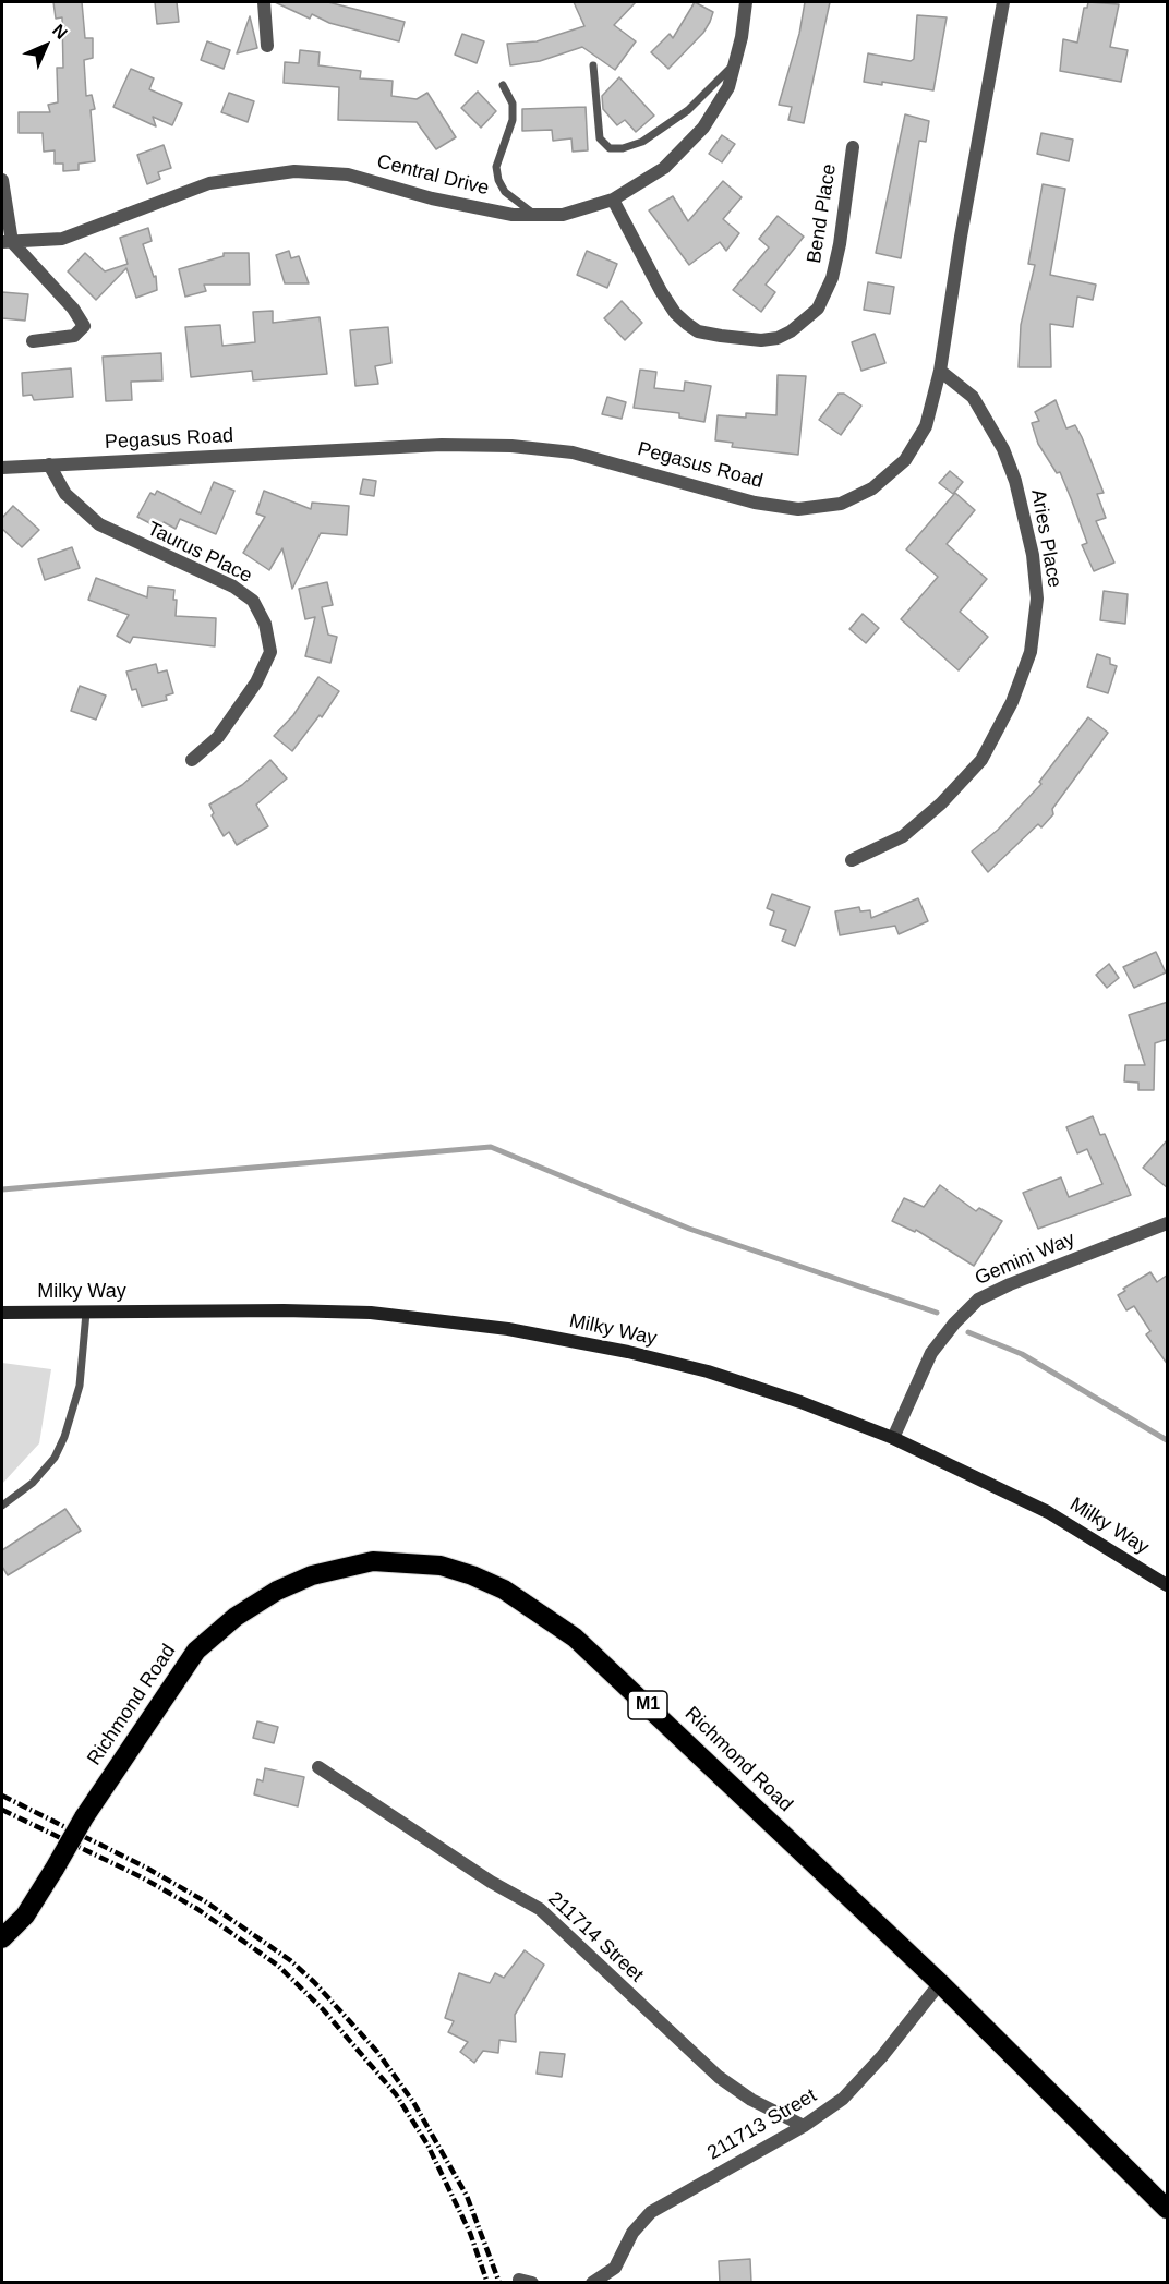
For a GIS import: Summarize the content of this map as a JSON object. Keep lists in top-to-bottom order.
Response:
{
  "streets": {
    "highway": ["Richmond Road", "M1"],
    "street": [
      "Central Drive",
      "Bend Place",
      "Pegasus Road",
      "Aries Place",
      "Taurus Place",
      "Gemini Way",
      "Milky Way",
      "211714 Street",
      "211713 Street"
    ]
  },
  "crossings": [
    ["Central Drive", "Bend Place"],
    ["Pegasus Road", "Aries Place"],
    ["Pegasus Road", "Taurus Place"],
    ["Gemini Way", "Milky Way"],
    ["Richmond Road", "211713 Street"],
    ["211714 Street", "211713 Street"]
  ],
  "north": "top right"
}
